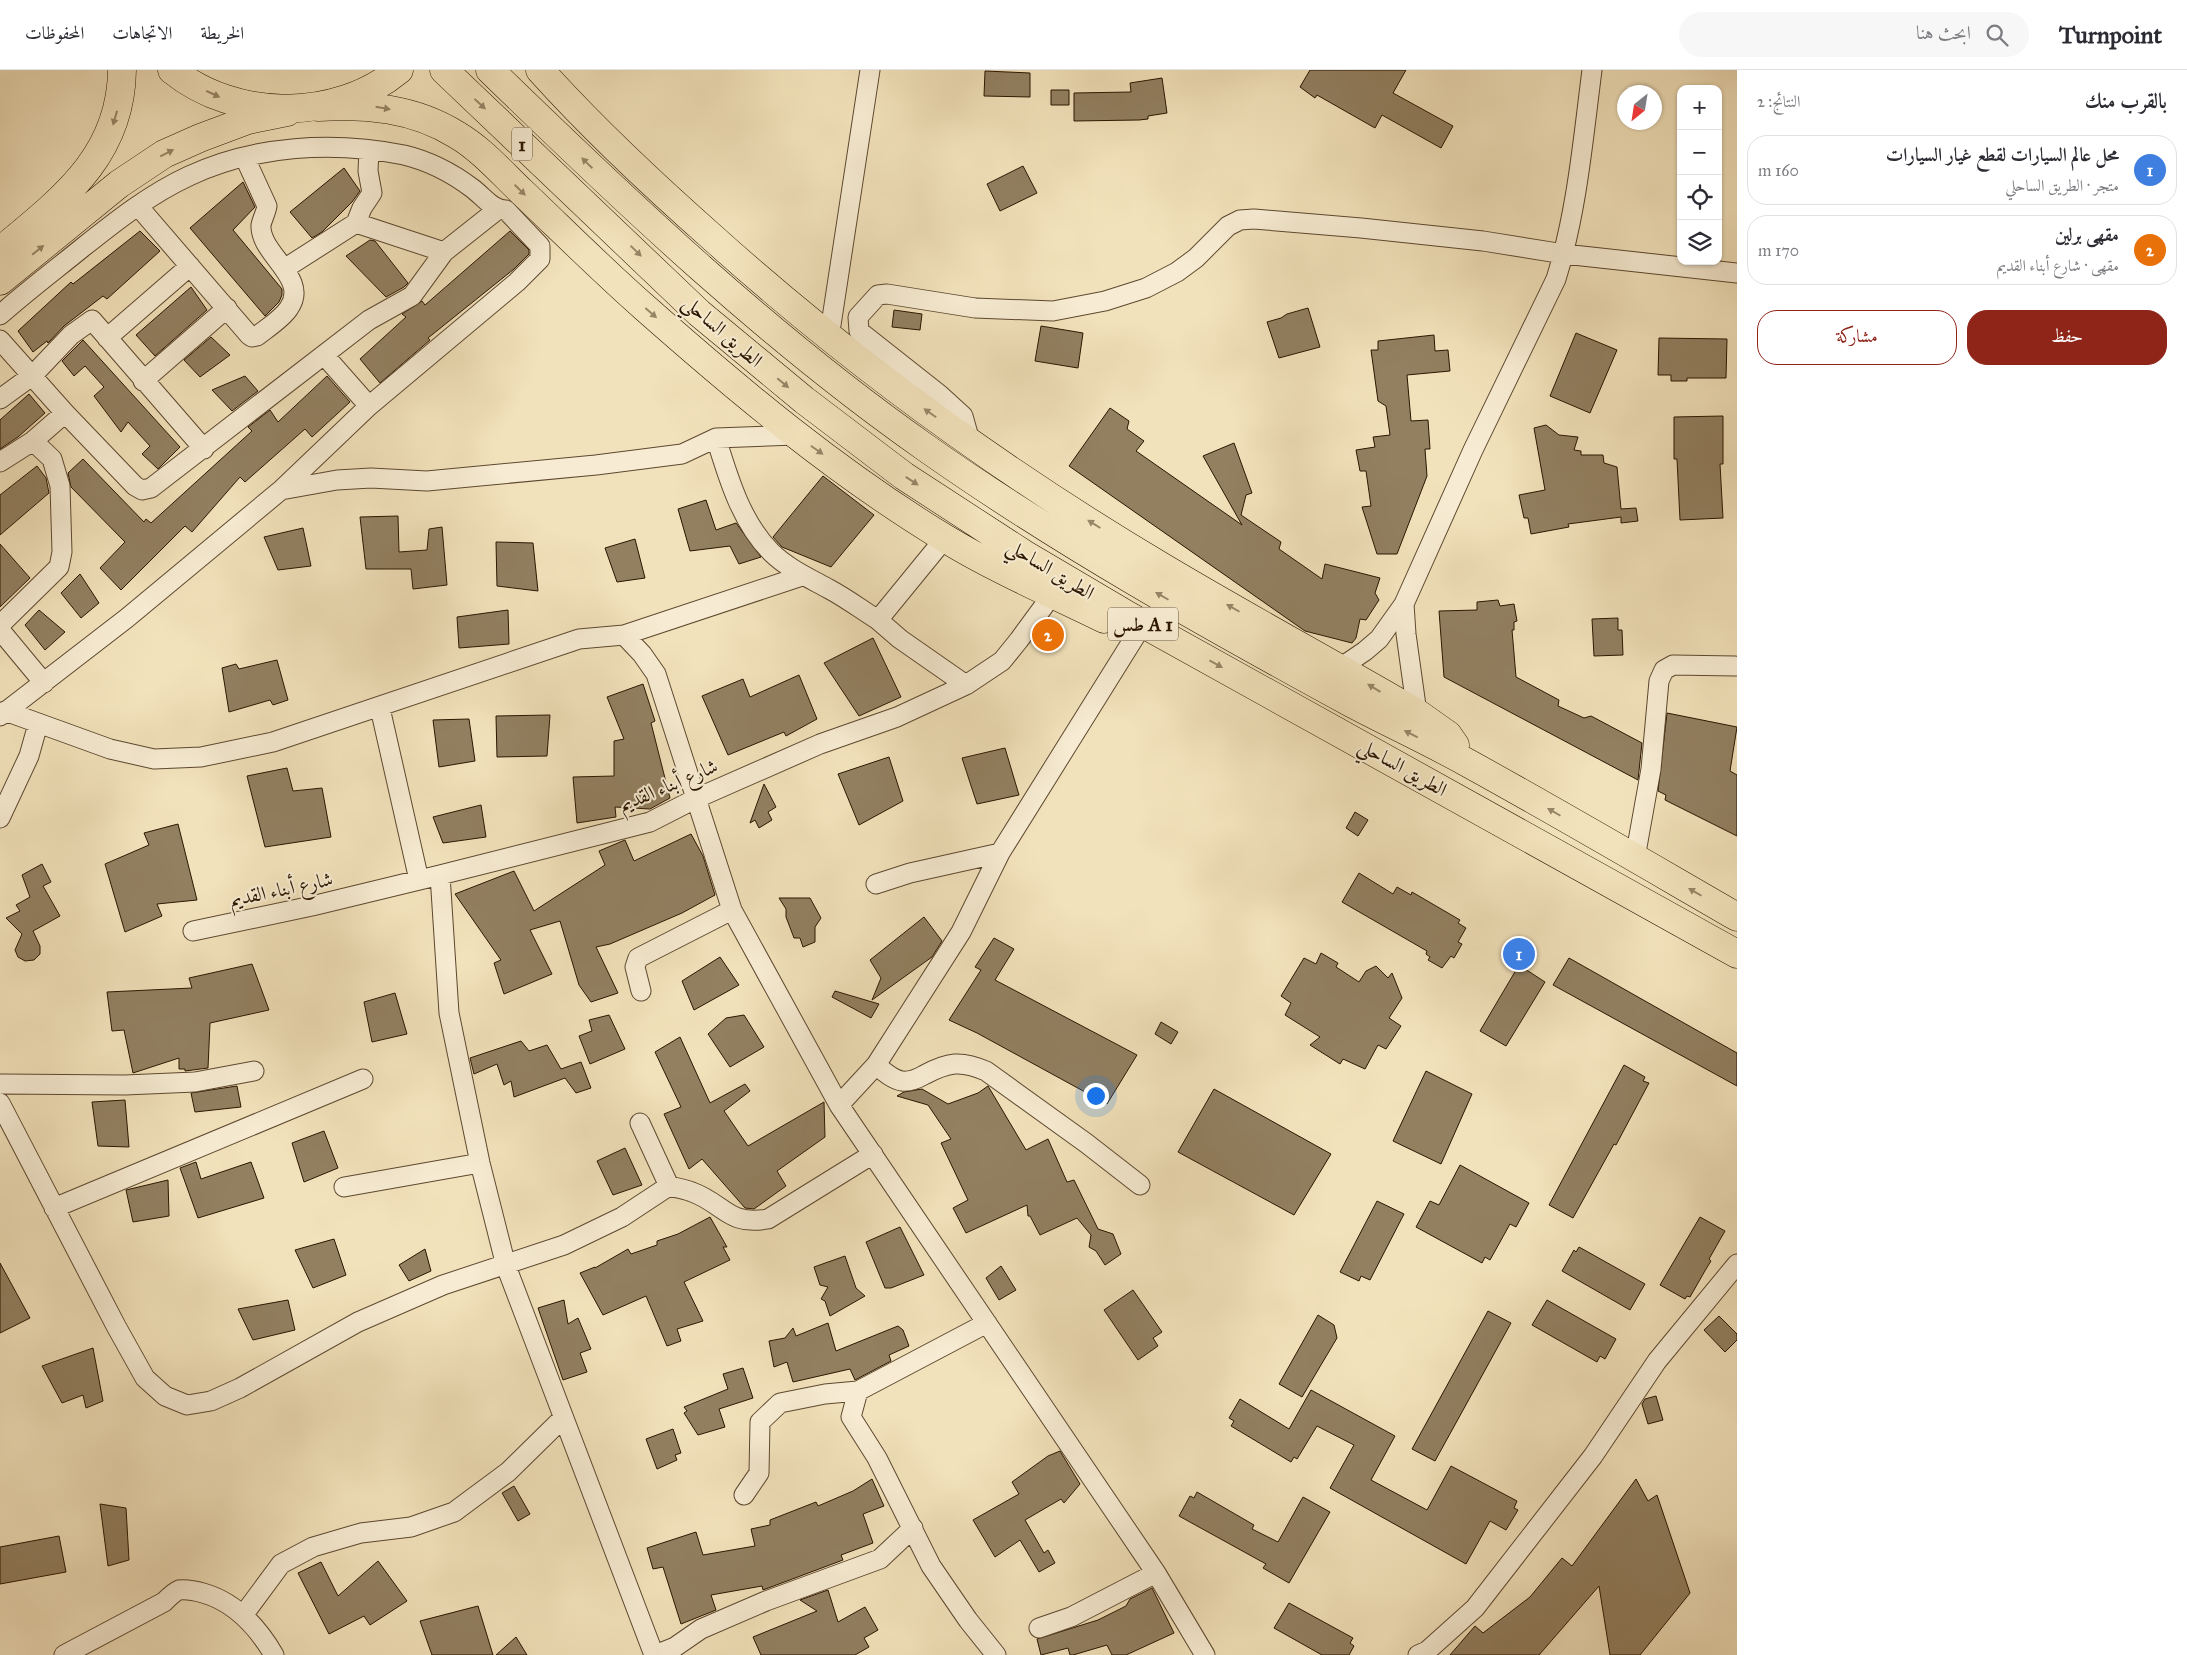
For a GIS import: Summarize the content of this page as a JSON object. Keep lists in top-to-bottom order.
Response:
{
  "streets": {
    "main road": ["1", "الطريق الساحلي", "طس A 1"],
    "street": ["شارع أبناء القديم"]
  },
  "north": "bottom left",
  "page": {
    "header": "Turnpoint",
    "search": "ابحث هنا",
    "nav": ["الخريطة", "الاتجاهات", "المحفوظات"],
    "heading": ["بالقرب منك", "النتائج: 2"],
    "map_buttons": ["+", "−"],
    "list": [
      {
        "mark": "1",
        "name": "محل عالم السيارات لقطع غيار السيارات",
        "note": "متجر · الطريق الساحلي",
        "value": "160 m"
      },
      {
        "mark": "2",
        "name": "مقهى برلين",
        "note": "مقهى · شارع أبناء القديم",
        "value": "170 m"
      }
    ],
    "buttons": ["حفظ", "مشاركة"],
    "pins": ["2", "1"]
  }
}
